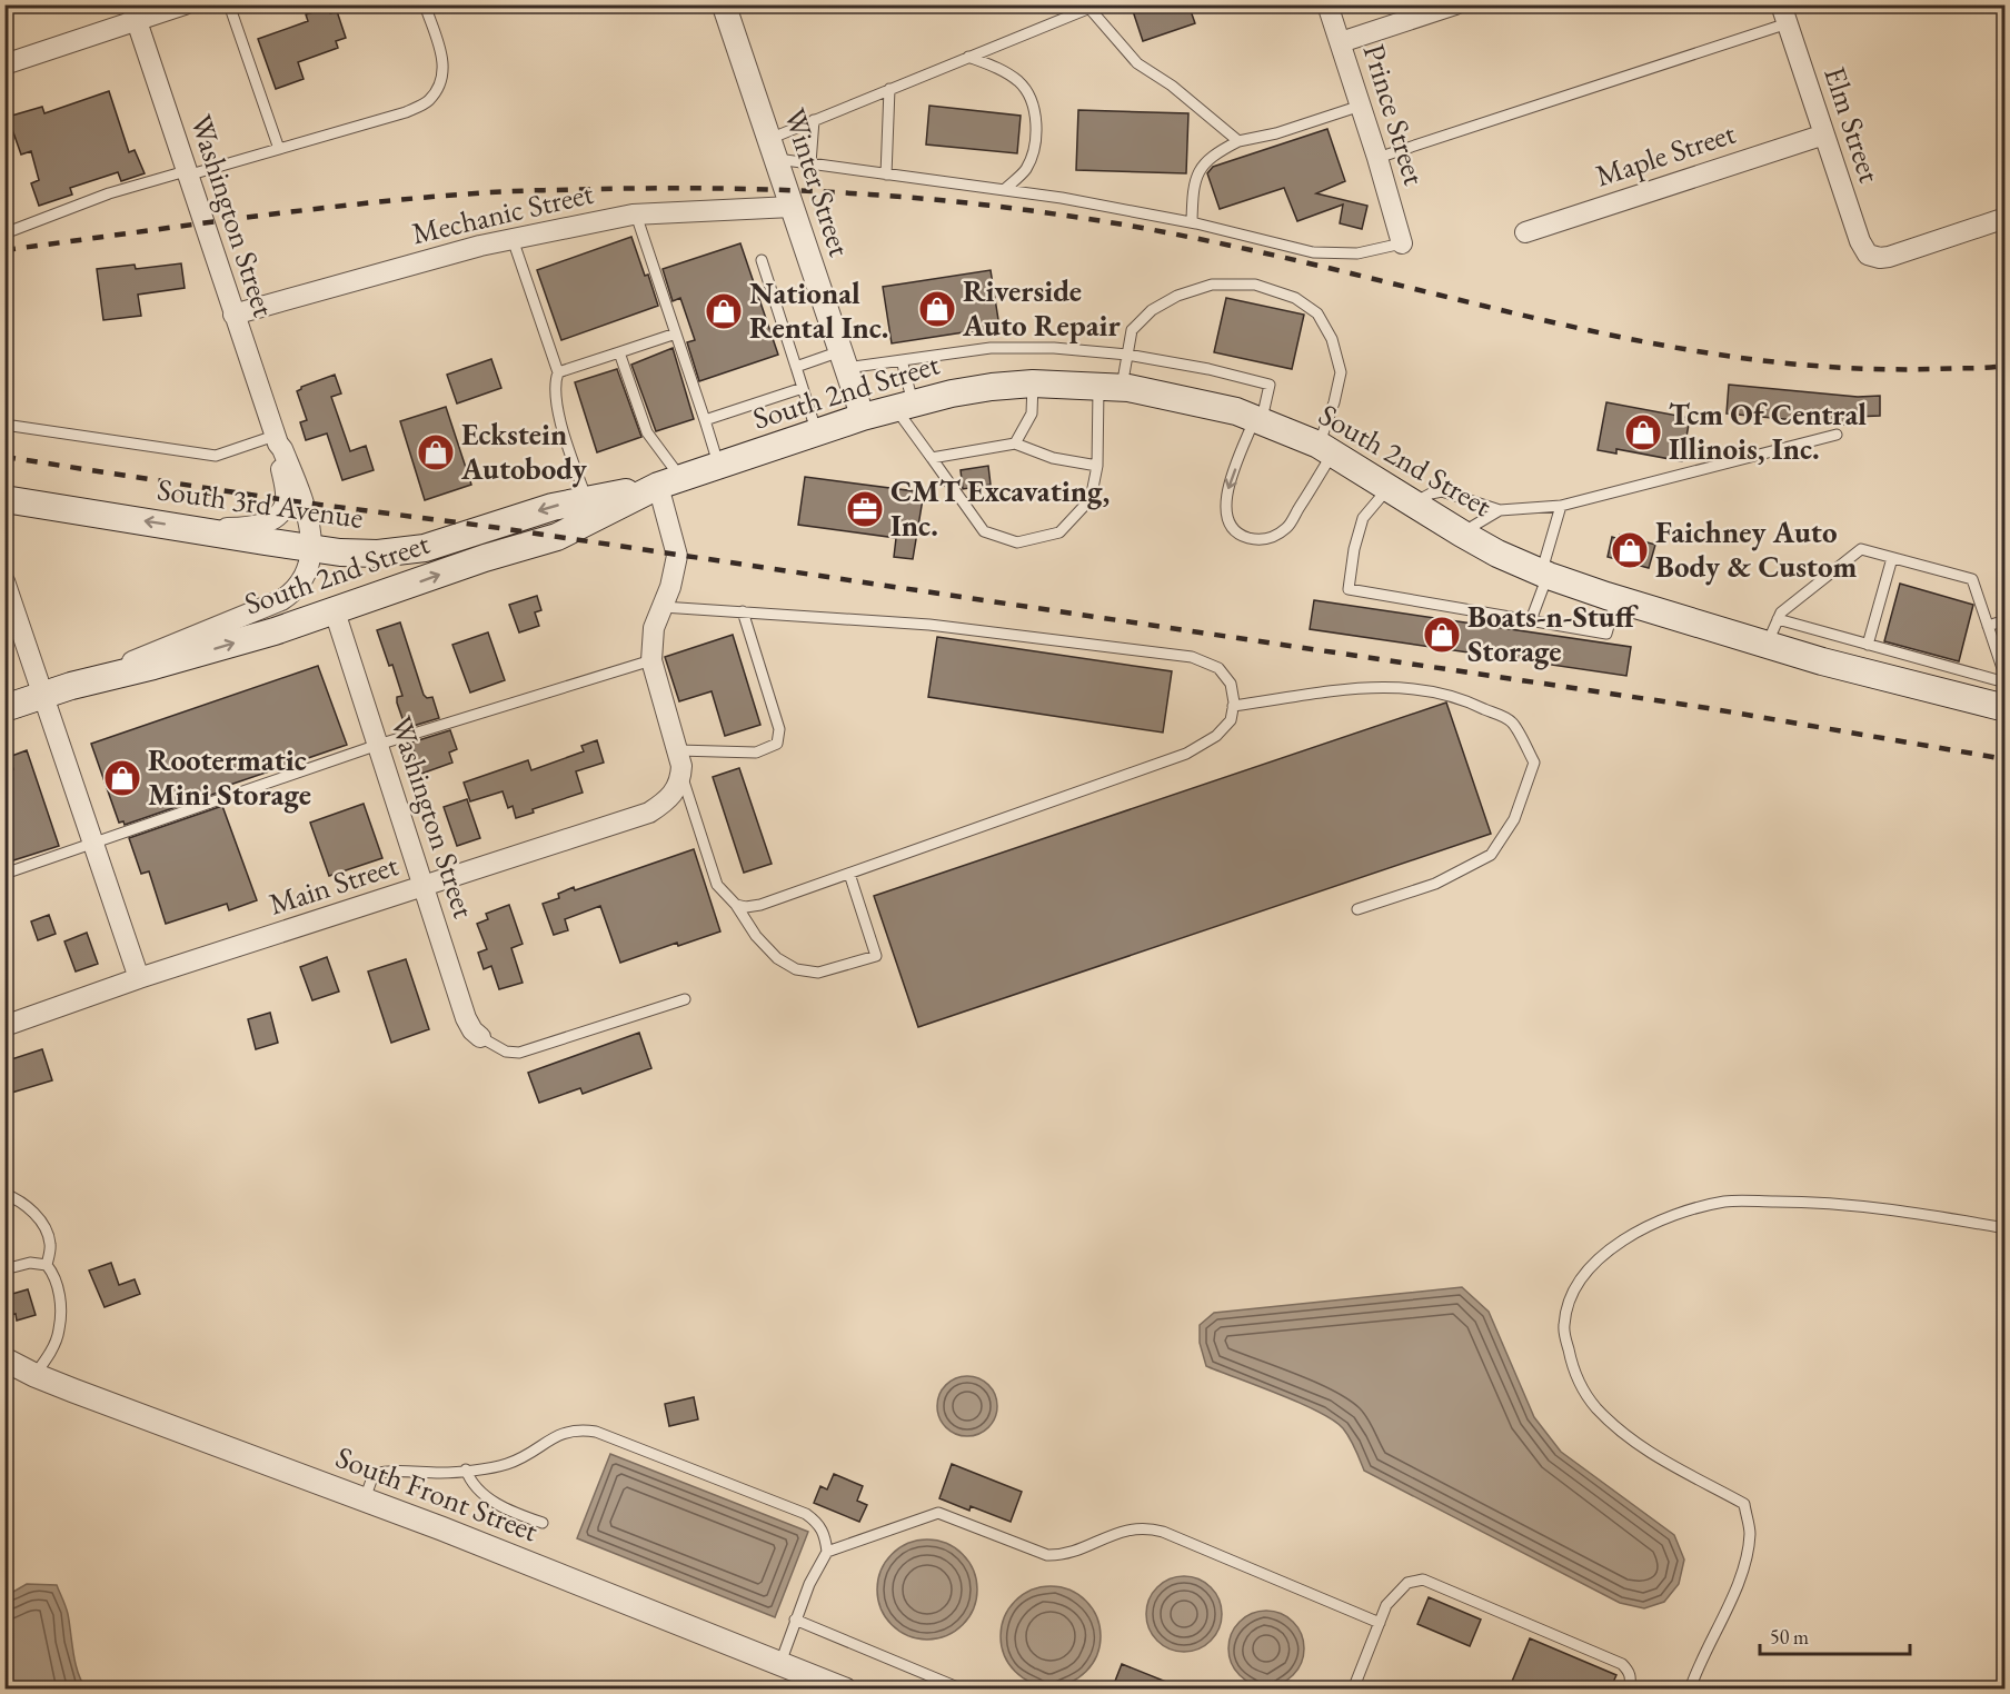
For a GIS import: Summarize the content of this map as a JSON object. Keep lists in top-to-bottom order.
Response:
{
  "streets": {
    "main road": ["South 2nd Street", "South 3rd Avenue"],
    "street": [
      "Prince Street",
      "Elm Street",
      "Maple Street",
      "Winter Street",
      "Mechanic Street",
      "Washington Street",
      "Main Street",
      "South Front Street"
    ]
  },
  "crossings": [
    ["Elm Street", "Maple Street"],
    ["Winter Street", "Mechanic Street"],
    ["Winter Street", "South 2nd Street"],
    ["Mechanic Street", "Washington Street"],
    ["Washington Street", "South 2nd Street"],
    ["Washington Street", "South 3rd Avenue"],
    ["Washington Street", "Main Street"],
    ["South 2nd Street", "South 3rd Avenue"]
  ],
  "one_way": ["South 3rd Avenue"],
  "places": {
    "shop": [
      "Riverside Auto Repair",
      "National Rental Inc.",
      "Tcm Of Central Illinois, Inc.",
      "Eckstein Autobody",
      "Faichney Auto Body & Custom",
      "Boats-n-Stuff Storage",
      "Rootermatic Mini Storage"
    ],
    "office": ["CMT Excavating, Inc."]
  },
  "scale_bar": "50 m"
}
